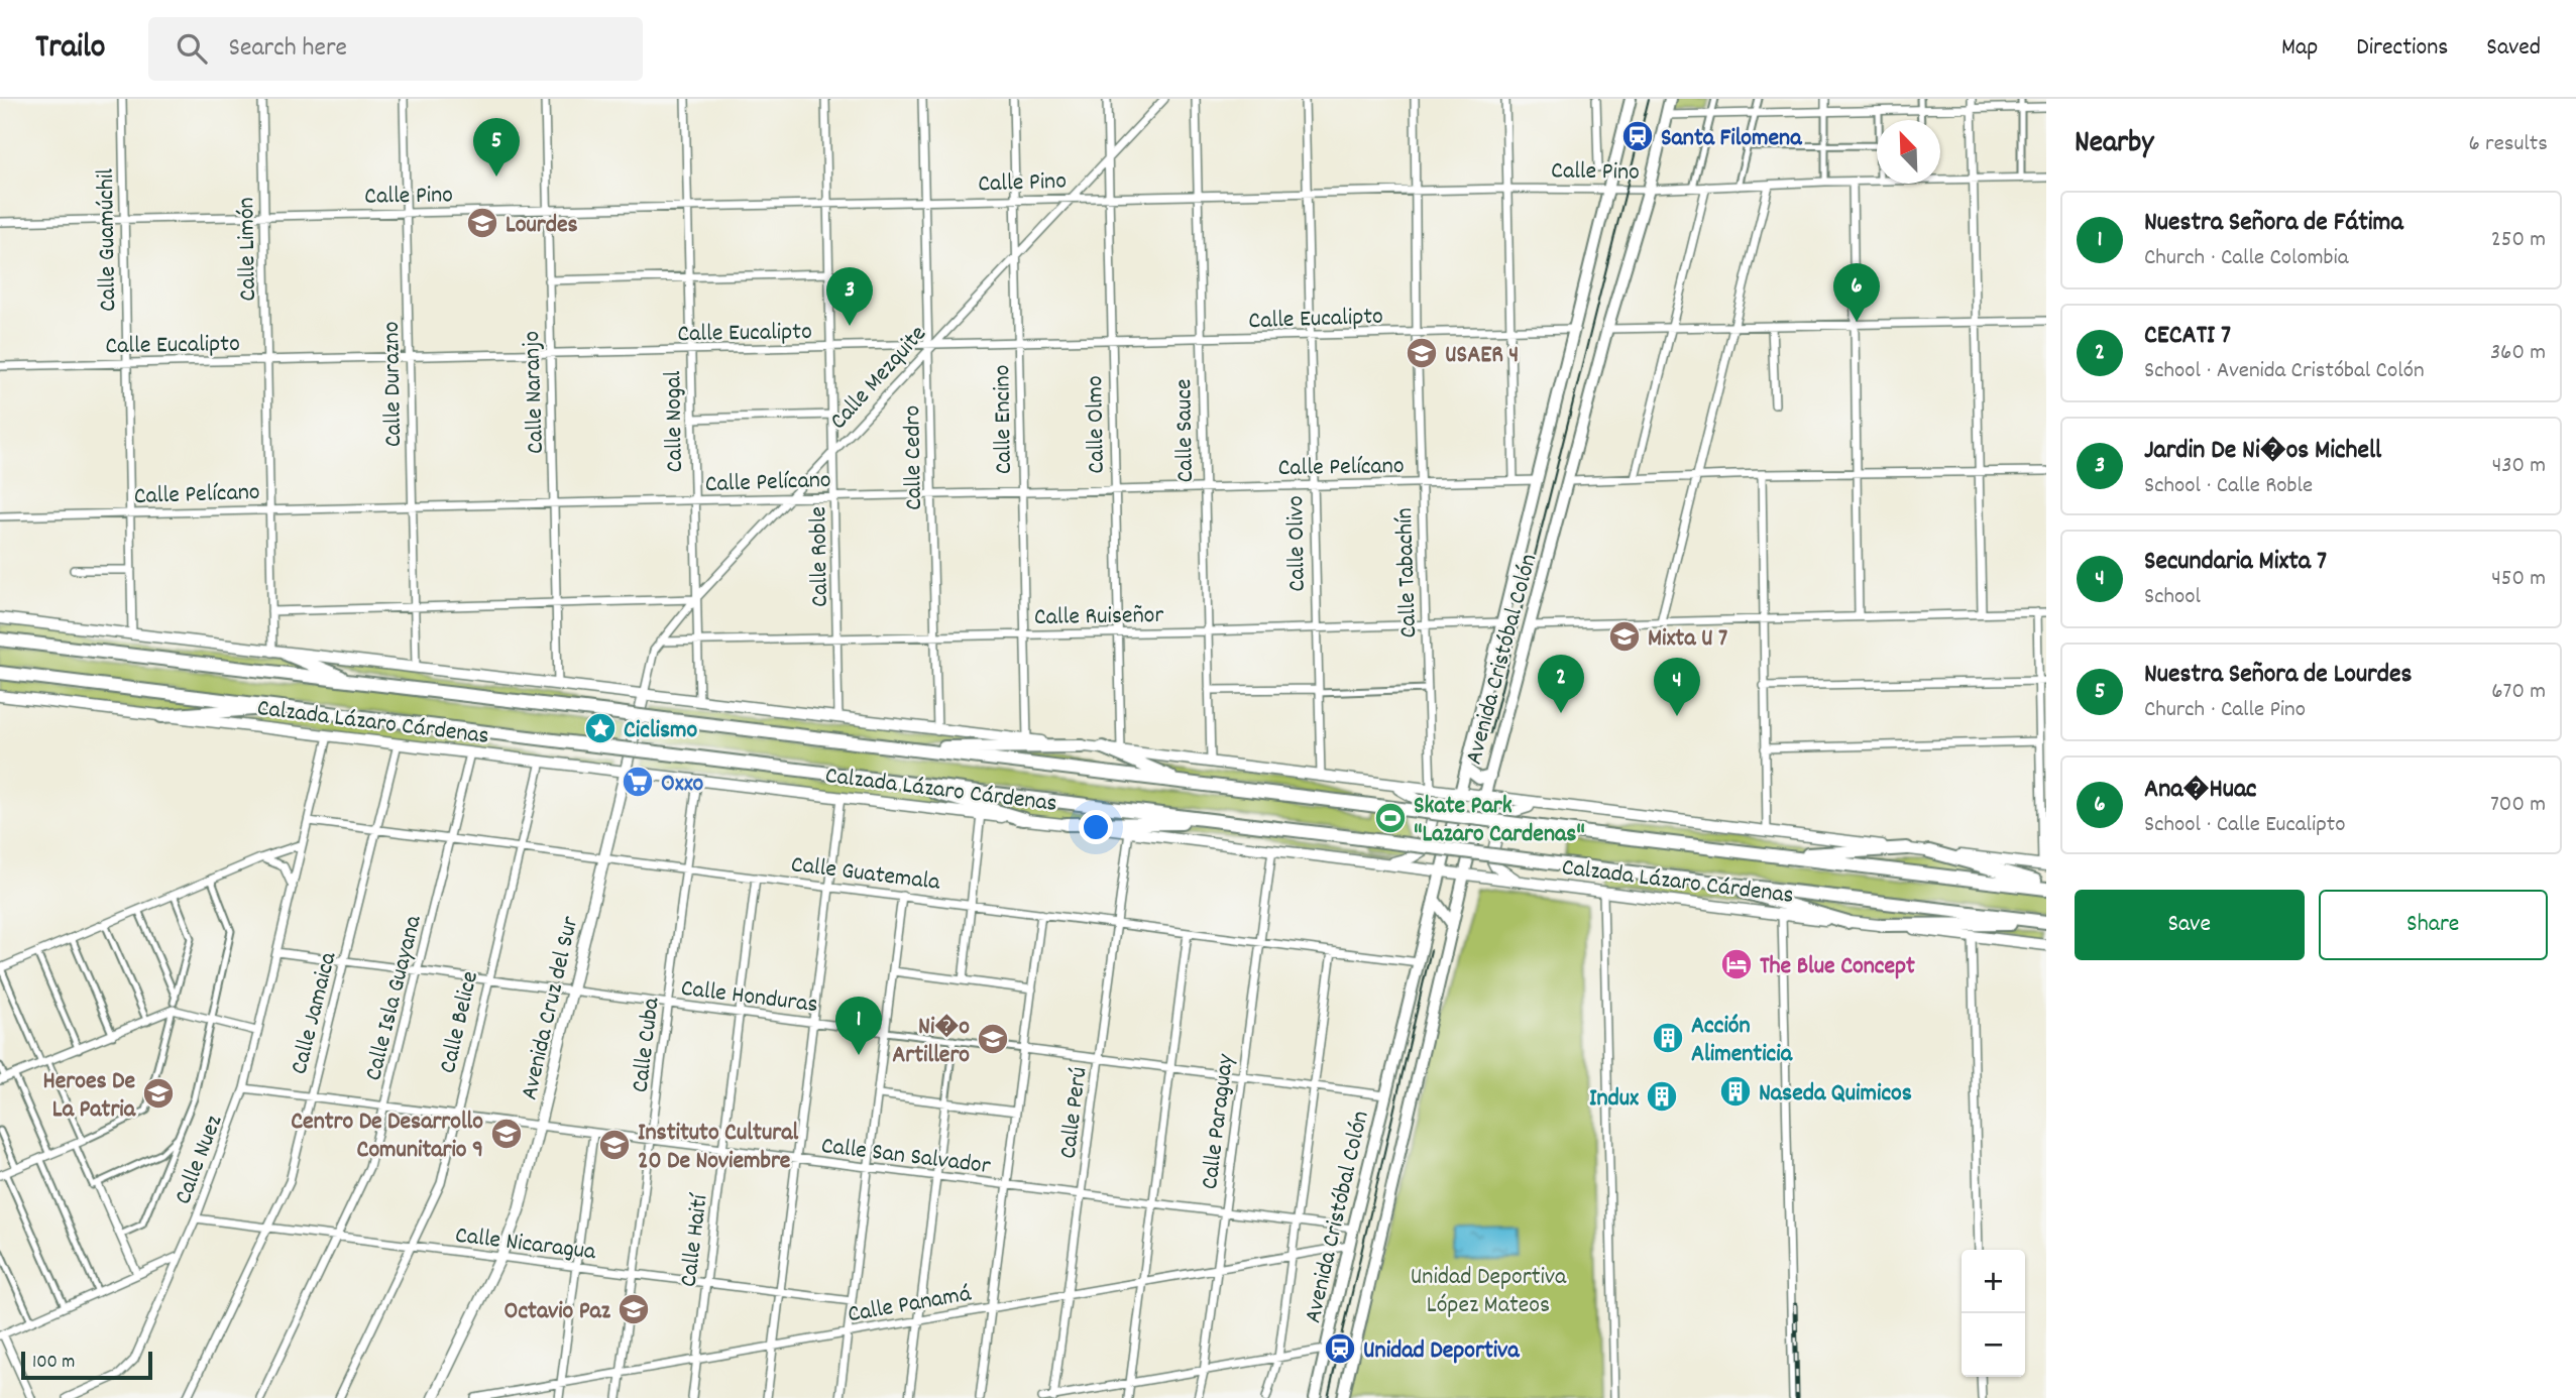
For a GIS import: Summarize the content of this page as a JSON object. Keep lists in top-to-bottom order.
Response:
{
  "streets": {
    "highway": ["Calzada Lázaro Cárdenas"],
    "main road": ["Avenida Cristóbal Colón", "Avenida Cruz del Sur"],
    "street": [
      "Calle Pino",
      "Calle Guamúchil",
      "Calle Limón",
      "Calle Eucalipto",
      "Calle Mezquite",
      "Calle Durazno",
      "Calle Naranjo",
      "Calle Encino",
      "Calle Nogal",
      "Calle Olmo",
      "Calle Sauce",
      "Calle Cedro",
      "Calle Pelícano",
      "Calle Olivo",
      "Calle Roble",
      "Calle Tabachín",
      "Calle Ruiseñor",
      "Calle Guatemala",
      "Calle Honduras",
      "Calle Isla Guayana",
      "Calle Jamaica",
      "Calle Belice",
      "Calle Cuba",
      "Calle Perú",
      "Calle Paraguay",
      "Calle San Salvador",
      "Calle Nuez",
      "Calle Haití",
      "Calle Nicaragua",
      "Calle Panamá"
    ]
  },
  "crossings": [
    ["Calle Pino", "Calle Guamúchil"],
    ["Calle Pino", "Calle Limón"],
    ["Calle Pino", "Calle Mezquite"],
    ["Calle Pino", "Calle Durazno"],
    ["Calle Pino", "Calle Naranjo"],
    ["Calle Pino", "Calle Encino"],
    ["Calle Pino", "Calle Nogal"],
    ["Calle Pino", "Calle Olmo"],
    ["Calle Pino", "Calle Sauce"],
    ["Calle Pino", "Calle Cedro"],
    ["Calle Pino", "Calle Olivo"],
    ["Calle Pino", "Calle Roble"],
    ["Calle Pino", "Calle Tabachín"],
    ["Calle Pino", "Avenida Cristóbal Colón"],
    ["Calle Guamúchil", "Calle Eucalipto"],
    ["Calle Guamúchil", "Calle Pelícano"],
    ["Calle Limón", "Calle Eucalipto"],
    ["Calle Limón", "Calle Pelícano"],
    ["Calle Eucalipto", "Calle Mezquite"],
    ["Calle Eucalipto", "Calle Durazno"],
    ["Calle Eucalipto", "Calle Naranjo"],
    ["Calle Eucalipto", "Calle Encino"],
    ["Calle Eucalipto", "Calle Nogal"],
    ["Calle Eucalipto", "Calle Olmo"],
    ["Calle Eucalipto", "Calle Sauce"],
    ["Calle Eucalipto", "Calle Cedro"],
    ["Calle Eucalipto", "Calle Olivo"],
    ["Calle Eucalipto", "Calle Roble"],
    ["Calle Eucalipto", "Calle Tabachín"],
    ["Calle Eucalipto", "Avenida Cristóbal Colón"],
    ["Calle Mezquite", "Calle Encino"],
    ["Calle Mezquite", "Calle Nogal"],
    ["Calle Mezquite", "Calle Olmo"],
    ["Calle Mezquite", "Calle Cedro"],
    ["Calle Mezquite", "Calle Pelícano"],
    ["Calle Mezquite", "Calle Roble"],
    ["Calle Mezquite", "Calle Ruiseñor"],
    ["Calle Mezquite", "Avenida Cruz del Sur"],
    ["Calle Durazno", "Calle Pelícano"],
    ["Calle Naranjo", "Calle Pelícano"],
    ["Calle Encino", "Calle Pelícano"],
    ["Calle Encino", "Calle Ruiseñor"],
    ["Calle Nogal", "Calle Pelícano"],
    ["Calle Nogal", "Calle Ruiseñor"],
    ["Calle Olmo", "Calle Pelícano"],
    ["Calle Olmo", "Calle Ruiseñor"],
    ["Calle Sauce", "Calle Pelícano"],
    ["Calle Sauce", "Calle Ruiseñor"],
    ["Calle Cedro", "Calle Pelícano"],
    ["Calle Cedro", "Calle Ruiseñor"],
    ["Calle Pelícano", "Calle Olivo"],
    ["Calle Pelícano", "Calle Roble"],
    ["Calle Pelícano", "Calle Tabachín"],
    ["Calle Pelícano", "Avenida Cristóbal Colón"],
    ["Calle Olivo", "Calle Ruiseñor"],
    ["Calle Roble", "Calle Ruiseñor"],
    ["Calle Tabachín", "Calle Ruiseñor"],
    ["Calle Ruiseñor", "Avenida Cristóbal Colón"],
    ["Avenida Cristóbal Colón", "Calzada Lázaro Cárdenas"],
    ["Avenida Cristóbal Colón", "Calle Guatemala"],
    ["Avenida Cristóbal Colón", "Calle Honduras"],
    ["Avenida Cristóbal Colón", "Calle San Salvador"],
    ["Avenida Cristóbal Colón", "Calle Panamá"],
    ["Calzada Lázaro Cárdenas", "Calle Isla Guayana"],
    ["Calzada Lázaro Cárdenas", "Avenida Cruz del Sur"],
    ["Calzada Lázaro Cárdenas", "Calle Jamaica"],
    ["Calzada Lázaro Cárdenas", "Calle Belice"],
    ["Calzada Lázaro Cárdenas", "Calle Cuba"],
    ["Calzada Lázaro Cárdenas", "Calle Perú"],
    ["Calzada Lázaro Cárdenas", "Calle Paraguay"],
    ["Calzada Lázaro Cárdenas", "Calle Nuez"],
    ["Calle Guatemala", "Calle Isla Guayana"],
    ["Calle Guatemala", "Avenida Cruz del Sur"],
    ["Calle Guatemala", "Calle Jamaica"],
    ["Calle Guatemala", "Calle Belice"],
    ["Calle Guatemala", "Calle Cuba"],
    ["Calle Guatemala", "Calle Perú"],
    ["Calle Guatemala", "Calle Paraguay"],
    ["Calle Guatemala", "Calle Nuez"],
    ["Calle Guatemala", "Calle Haití"],
    ["Calle Honduras", "Calle Isla Guayana"],
    ["Calle Honduras", "Avenida Cruz del Sur"],
    ["Calle Honduras", "Calle Jamaica"],
    ["Calle Honduras", "Calle Belice"],
    ["Calle Honduras", "Calle Cuba"],
    ["Calle Honduras", "Calle Perú"],
    ["Calle Honduras", "Calle Paraguay"],
    ["Calle Honduras", "Calle Nuez"],
    ["Calle Honduras", "Calle Haití"],
    ["Calle Isla Guayana", "Calle San Salvador"],
    ["Calle Isla Guayana", "Calle Nicaragua"],
    ["Avenida Cruz del Sur", "Calle San Salvador"],
    ["Avenida Cruz del Sur", "Calle Nicaragua"],
    ["Calle Jamaica", "Calle San Salvador"],
    ["Calle Jamaica", "Calle Nicaragua"],
    ["Calle Belice", "Calle San Salvador"],
    ["Calle Belice", "Calle Nicaragua"],
    ["Calle Cuba", "Calle San Salvador"],
    ["Calle Cuba", "Calle Nicaragua"],
    ["Calle Cuba", "Calle Panamá"],
    ["Calle Perú", "Calle San Salvador"],
    ["Calle Perú", "Calle Panamá"],
    ["Calle Paraguay", "Calle San Salvador"],
    ["Calle Paraguay", "Calle Panamá"],
    ["Calle San Salvador", "Calle Nuez"],
    ["Calle San Salvador", "Calle Haití"],
    ["Calle Nuez", "Calle Nicaragua"],
    ["Calle Haití", "Calle Nicaragua"],
    ["Calle Haití", "Calle Panamá"]
  ],
  "parks": ["Unidad Deportiva López Mateos"],
  "places": {
    "station": ["Santa Filomena", "Unidad Deportiva"],
    "school or university": [
      "Lourdes",
      "USAER 4",
      "Mixta U 7",
      "Ni�o Artillero",
      "Heroes De La Patria",
      "Centro De Desarrollo Comunitario 9",
      "Instituto Cultural 20 De Noviembre",
      "Octavio Paz"
    ],
    "place": ["Ciclismo"],
    "supermarket": ["Oxxo"],
    "sports": ["Skate Park \"Lazaro Cardenas\""],
    "hotel": ["The Blue Concept"],
    "building": ["Acción Alimenticia", "Naseda Quimicos", "Indux"]
  },
  "scale_bar": "100 m",
  "north": "top left",
  "page": {
    "header": "Trailo",
    "search": "Search here",
    "nav": ["Map", "Directions", "Saved"],
    "heading": ["Nearby", "6 results"],
    "pins": [
      "5",
      "6",
      "3",
      "2",
      "4",
      "1"
    ],
    "list": [
      {
        "mark": "1",
        "name": "Nuestra Señora de Fátima",
        "note": "Church · Calle Colombia",
        "value": "250 m"
      },
      {
        "mark": "2",
        "name": "CECATI 7",
        "note": "School · Avenida Cristóbal Colón",
        "value": "360 m"
      },
      {
        "mark": "3",
        "name": "Jardin De Ni�os Michell",
        "note": "School · Calle Roble",
        "value": "430 m"
      },
      {
        "mark": "4",
        "name": "Secundaria Mixta 7",
        "note": "School",
        "value": "450 m"
      },
      {
        "mark": "5",
        "name": "Nuestra Señora de Lourdes",
        "note": "Church · Calle Pino",
        "value": "670 m"
      },
      {
        "mark": "6",
        "name": "Ana�Huac",
        "note": "School · Calle Eucalipto",
        "value": "700 m"
      }
    ],
    "buttons": ["Save", "Share"],
    "map_buttons": ["+", "−"],
    "scale": "100 m"
  }
}
